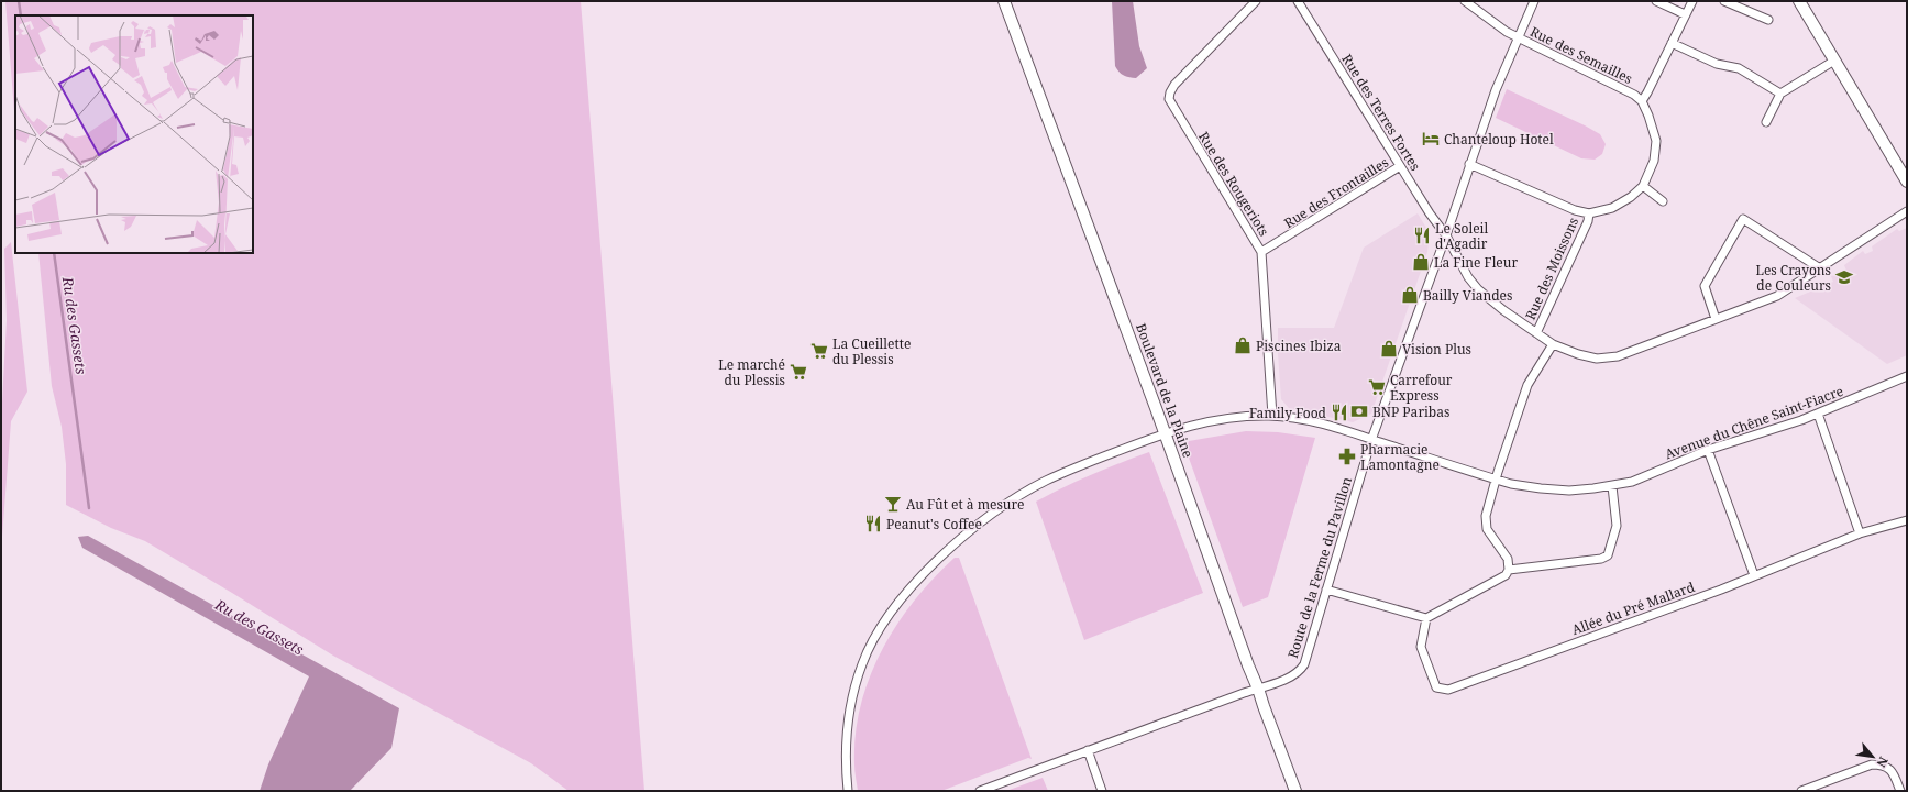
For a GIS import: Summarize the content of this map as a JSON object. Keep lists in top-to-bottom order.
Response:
{
  "streets": {
    "main road": ["Boulevard de la Plaine"],
    "street": [
      "Rue des Semailles",
      "Rue des Terres Fortes",
      "Rue des Rougeriots",
      "Rue des Frontailles",
      "Rue des Moissons",
      "Avenue du Chêne Saint-Fiacre",
      "Route de la Ferme du Pavillon",
      "Allée du Pré Mallard"
    ]
  },
  "crossings": [
    ["Rue des Semailles", "Rue des Moissons"],
    ["Rue des Semailles", "Route de la Ferme du Pavillon"],
    ["Rue des Terres Fortes", "Rue des Frontailles"],
    ["Rue des Terres Fortes", "Rue des Moissons"],
    ["Rue des Terres Fortes", "Route de la Ferme du Pavillon"],
    ["Rue des Rougeriots", "Rue des Frontailles"],
    ["Rue des Rougeriots", "Avenue du Chêne Saint-Fiacre"],
    ["Boulevard de la Plaine", "Avenue du Chêne Saint-Fiacre"],
    ["Boulevard de la Plaine", "Route de la Ferme du Pavillon"],
    ["Avenue du Chêne Saint-Fiacre", "Route de la Ferme du Pavillon"]
  ],
  "water": ["Ru des Gassets"],
  "places": {
    "hotel": ["Chanteloup Hotel"],
    "restaurant": ["Le Soleil d'Agadir", "Family Food", "Peanut's Coffee"],
    "shop": [
      "La Fine Fleur",
      "Bailly Viandes",
      "Piscines Ibiza",
      "Vision Plus"
    ],
    "school or university": ["Les Crayons de Couleurs"],
    "supermarket": ["La Cueillette du Plessis", "Le marché du Plessis", "Carrefour Express"],
    "bank": ["BNP Paribas"],
    "pharmacy": ["Pharmacie Lamontagne"],
    "bar": ["Au Fût et à mesure"]
  },
  "north": "bottom right"
}
